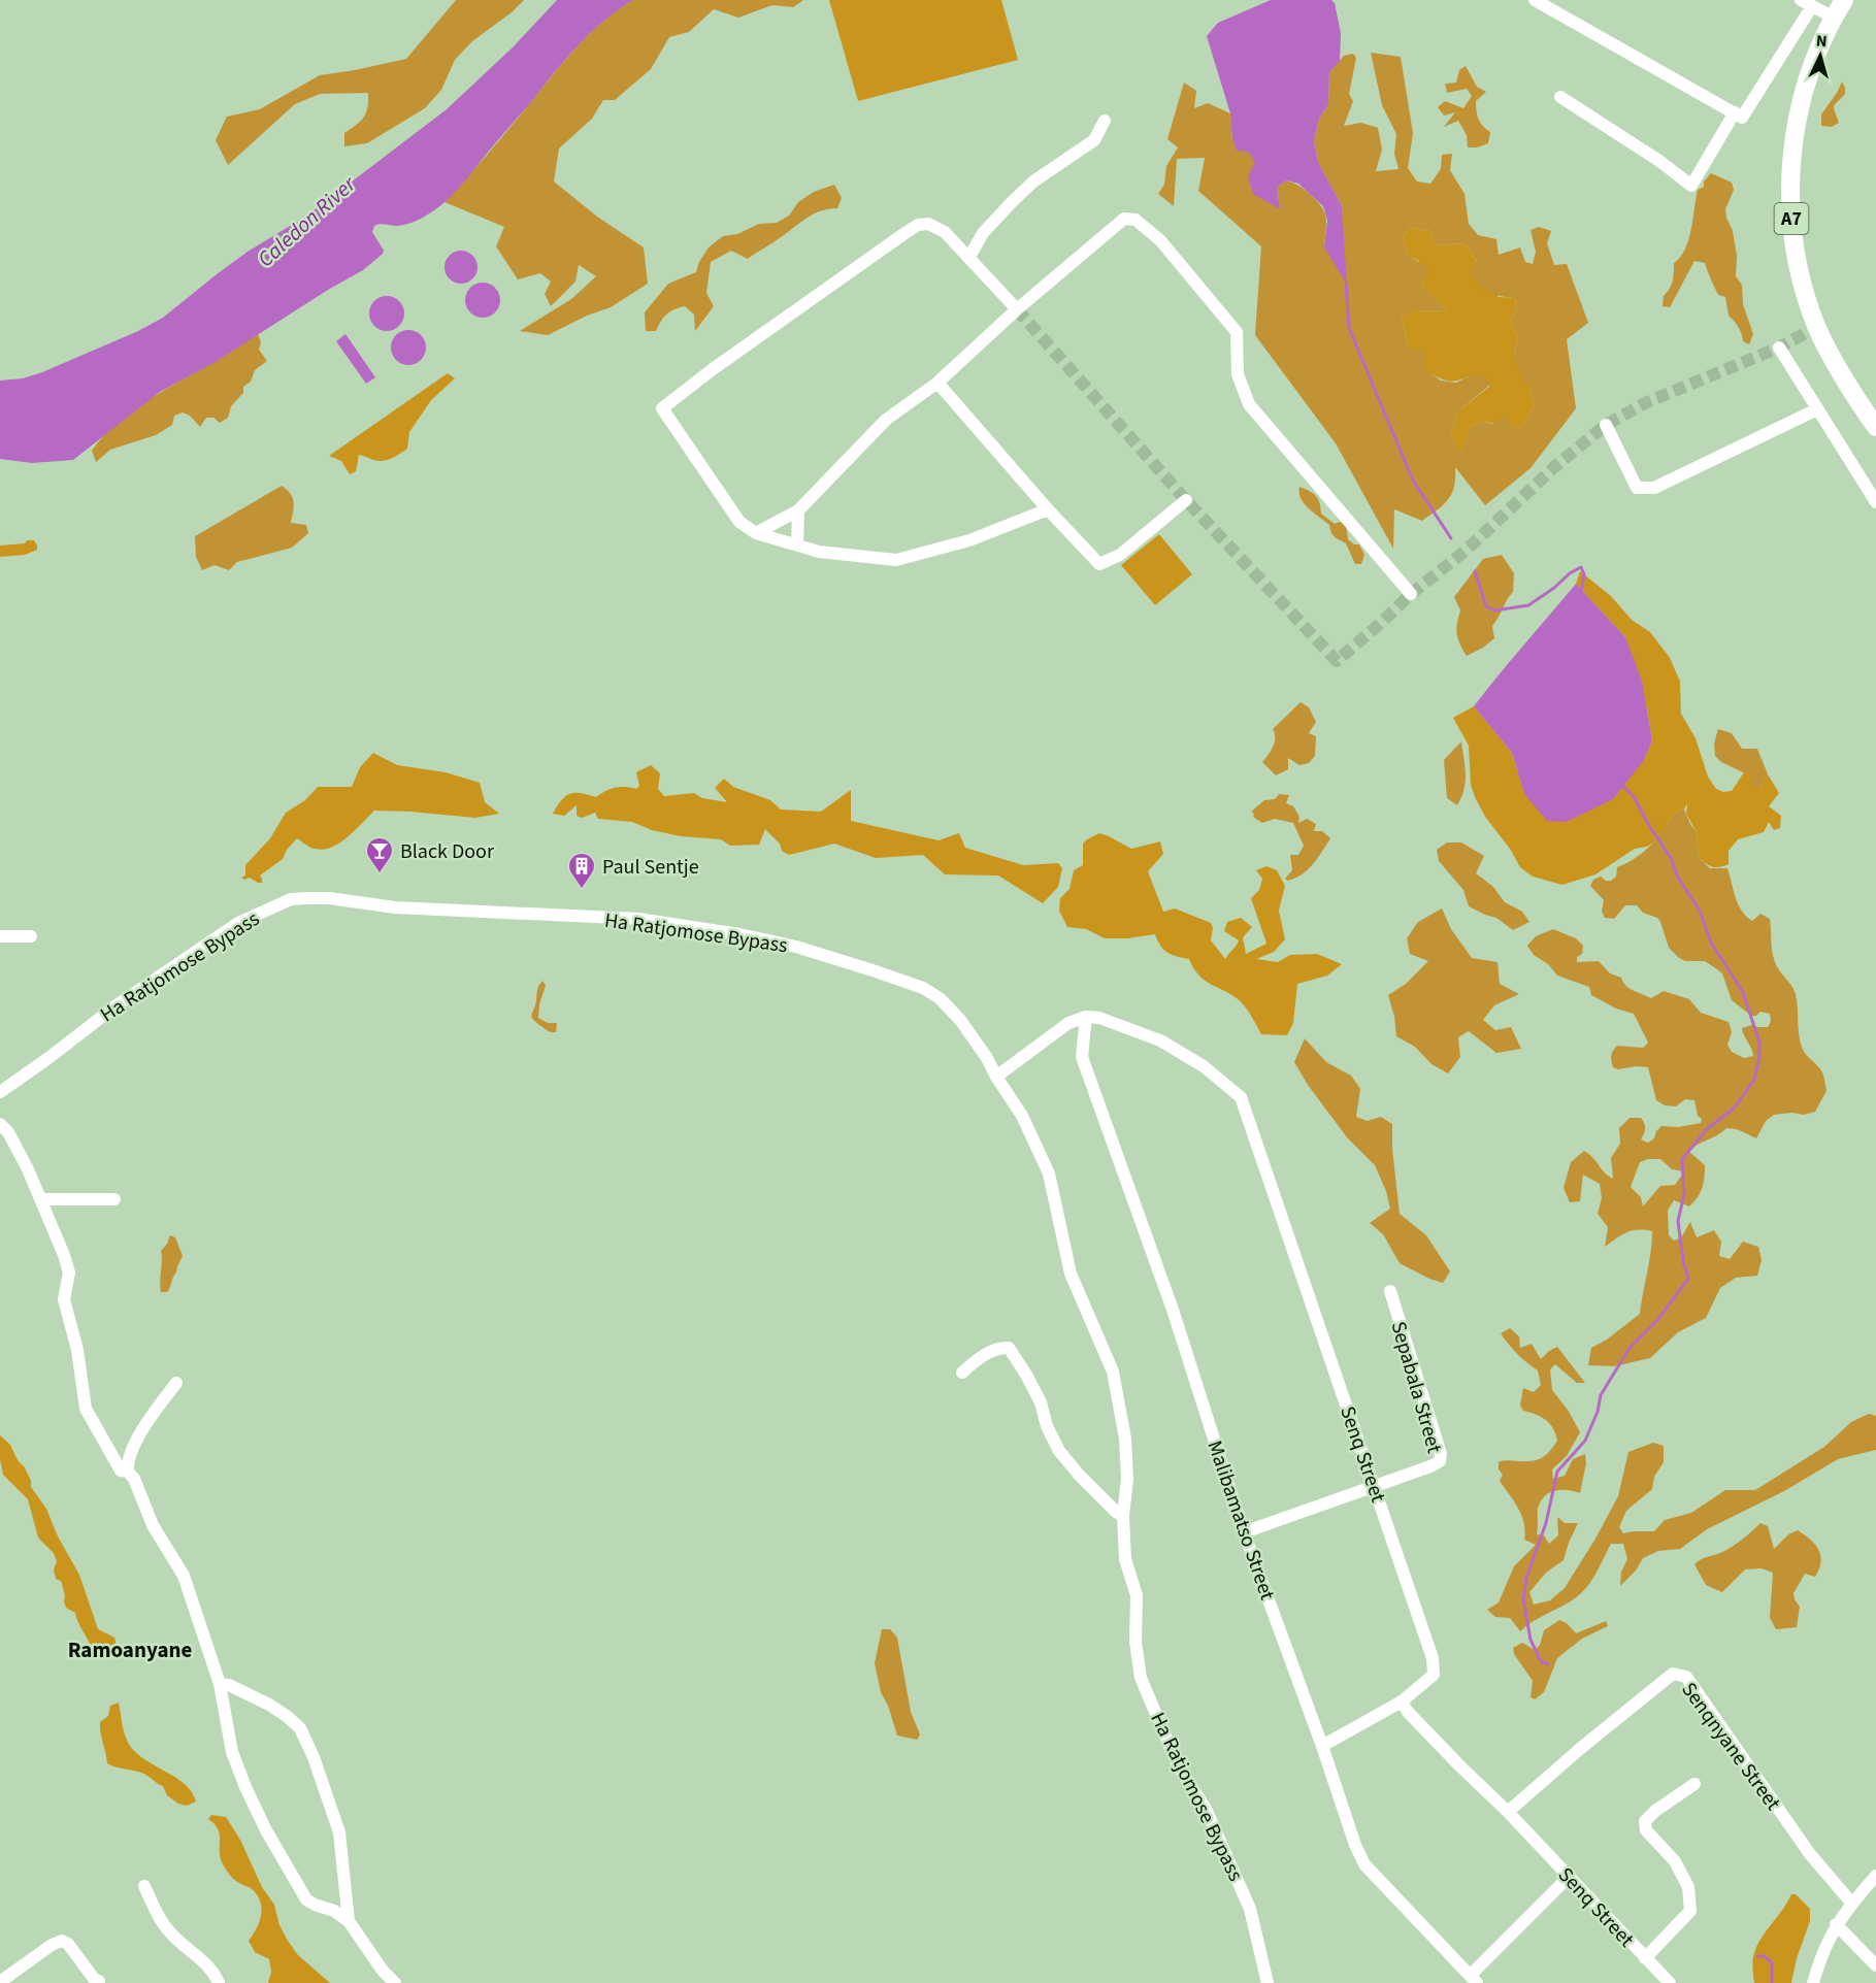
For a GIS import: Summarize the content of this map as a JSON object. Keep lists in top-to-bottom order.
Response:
{
  "streets": {
    "main road": ["A7"],
    "street": [
      "Ha Ratjomose Bypass",
      "Sepabala Street",
      "Senq Street",
      "Malibamatso Street",
      "Senqnyane Street"
    ]
  },
  "crossings": [
    ["Sepabala Street", "Senq Street"],
    ["Sepabala Street", "Malibamatso Street"],
    ["Senq Street", "Malibamatso Street"],
    ["Senq Street", "Senqnyane Street"]
  ],
  "districts": ["Ramoanyane"],
  "water": ["Caledon River"],
  "places": {
    "bar": ["Black Door"],
    "building": ["Paul Sentje"]
  },
  "north": "top"
}
